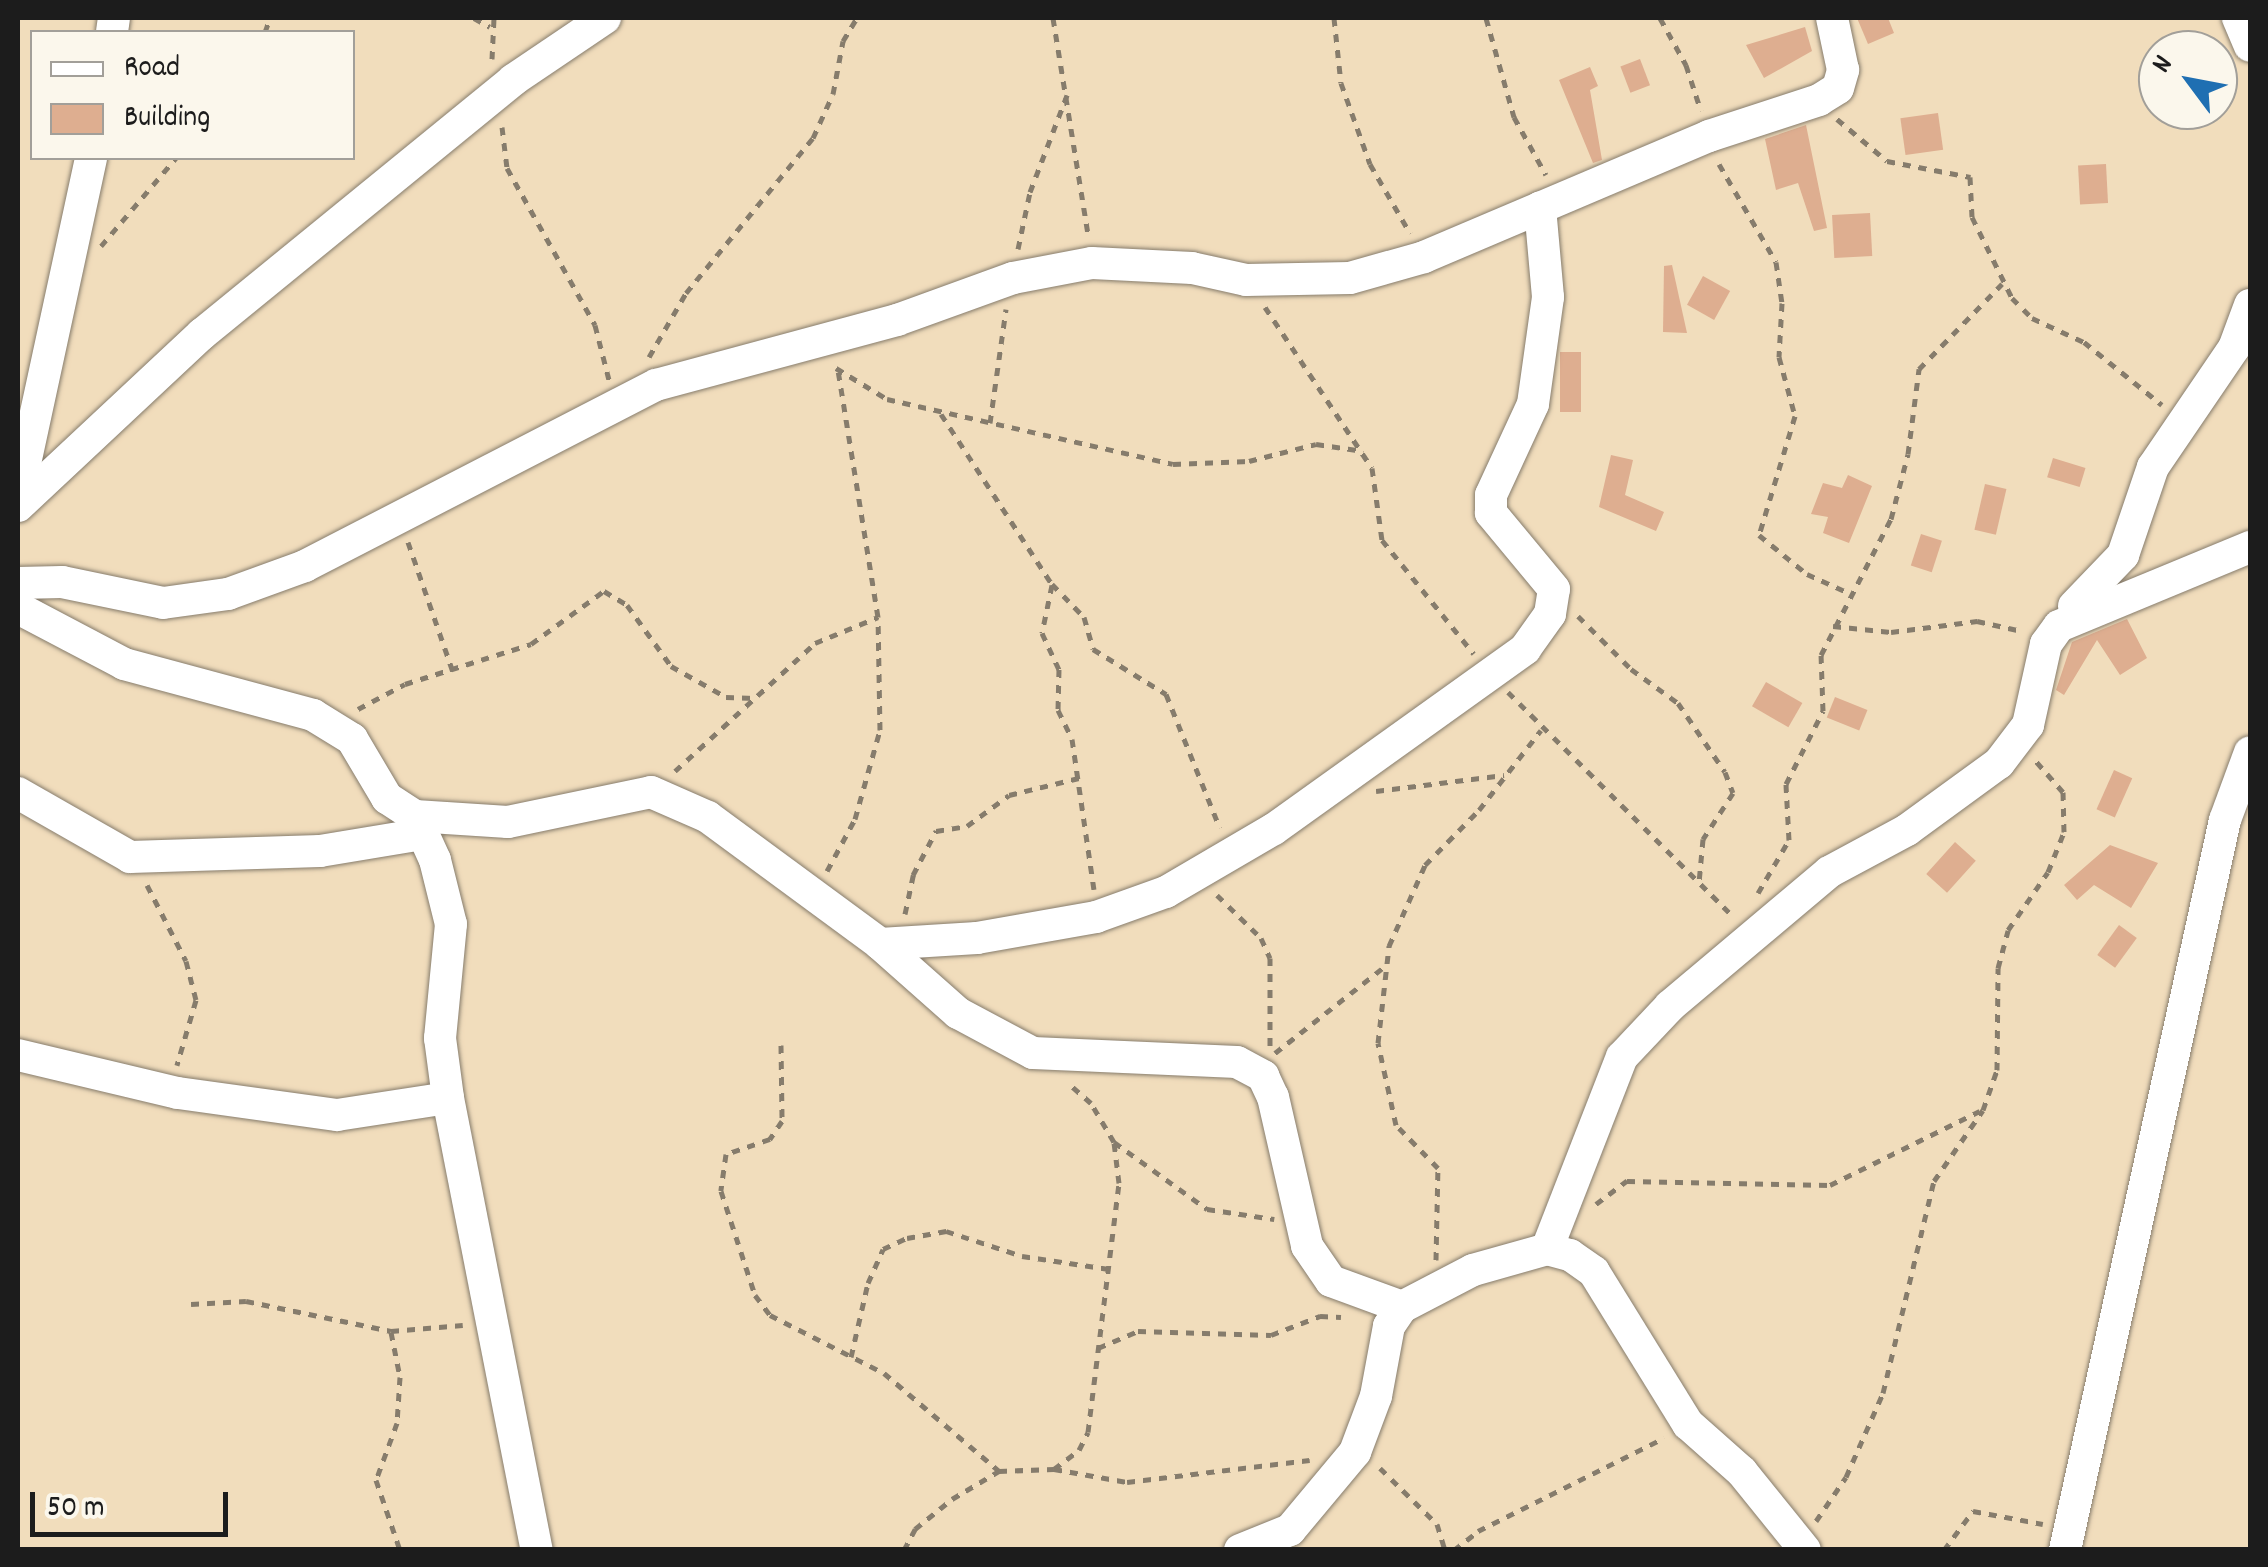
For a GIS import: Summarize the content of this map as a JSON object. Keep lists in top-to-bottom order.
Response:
{
  "legend": ["Road", "Building"],
  "scale_bar": "50 m",
  "north": "top left"
}
